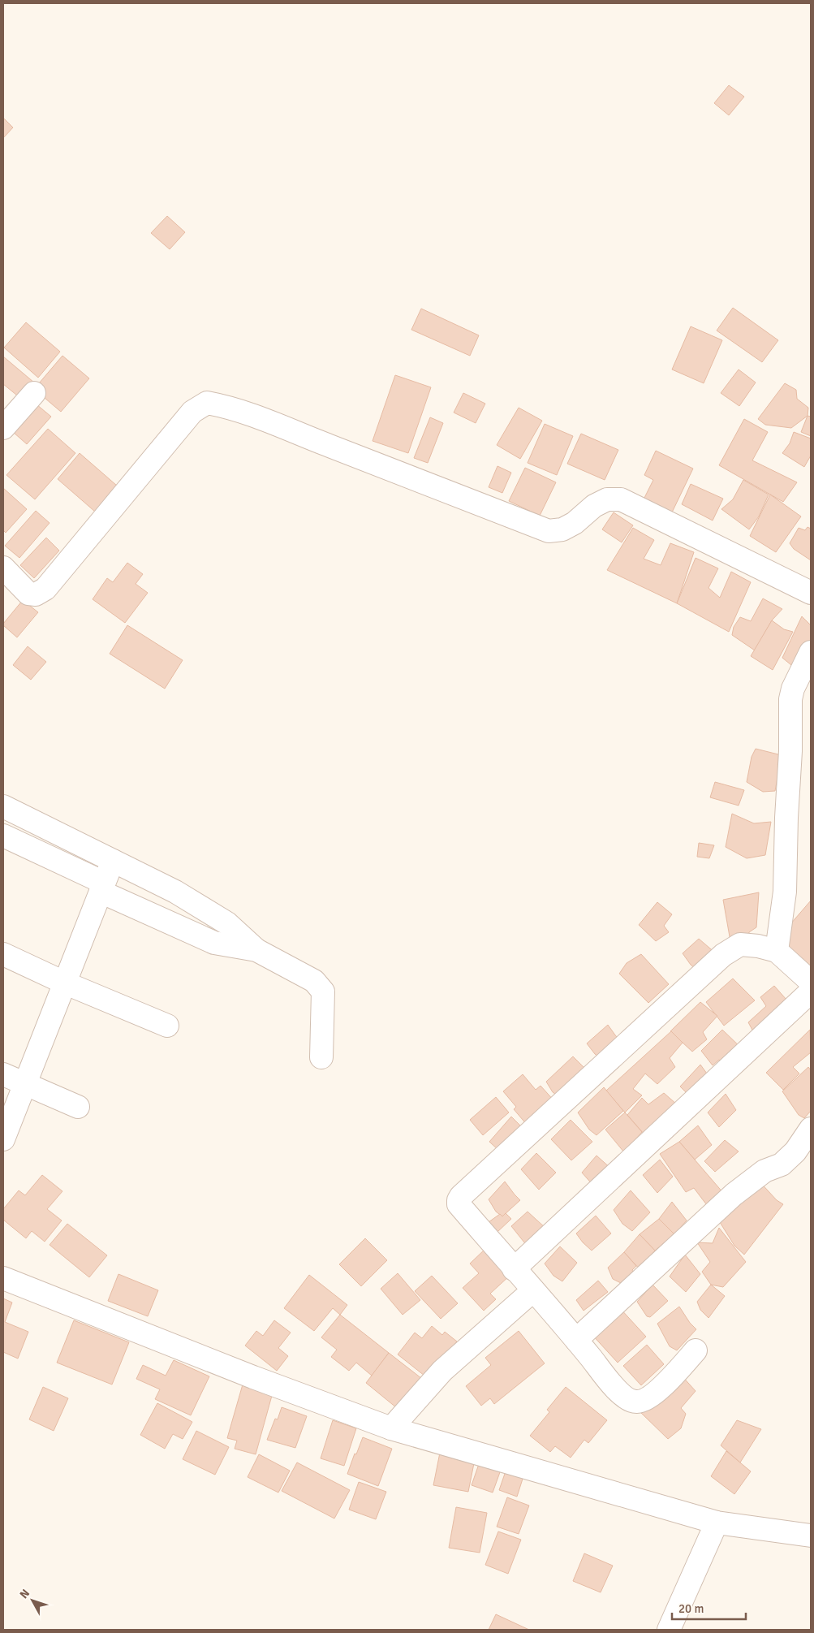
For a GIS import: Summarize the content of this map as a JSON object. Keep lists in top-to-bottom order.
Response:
{
  "scale_bar": "20 m",
  "north": "top left"
}
